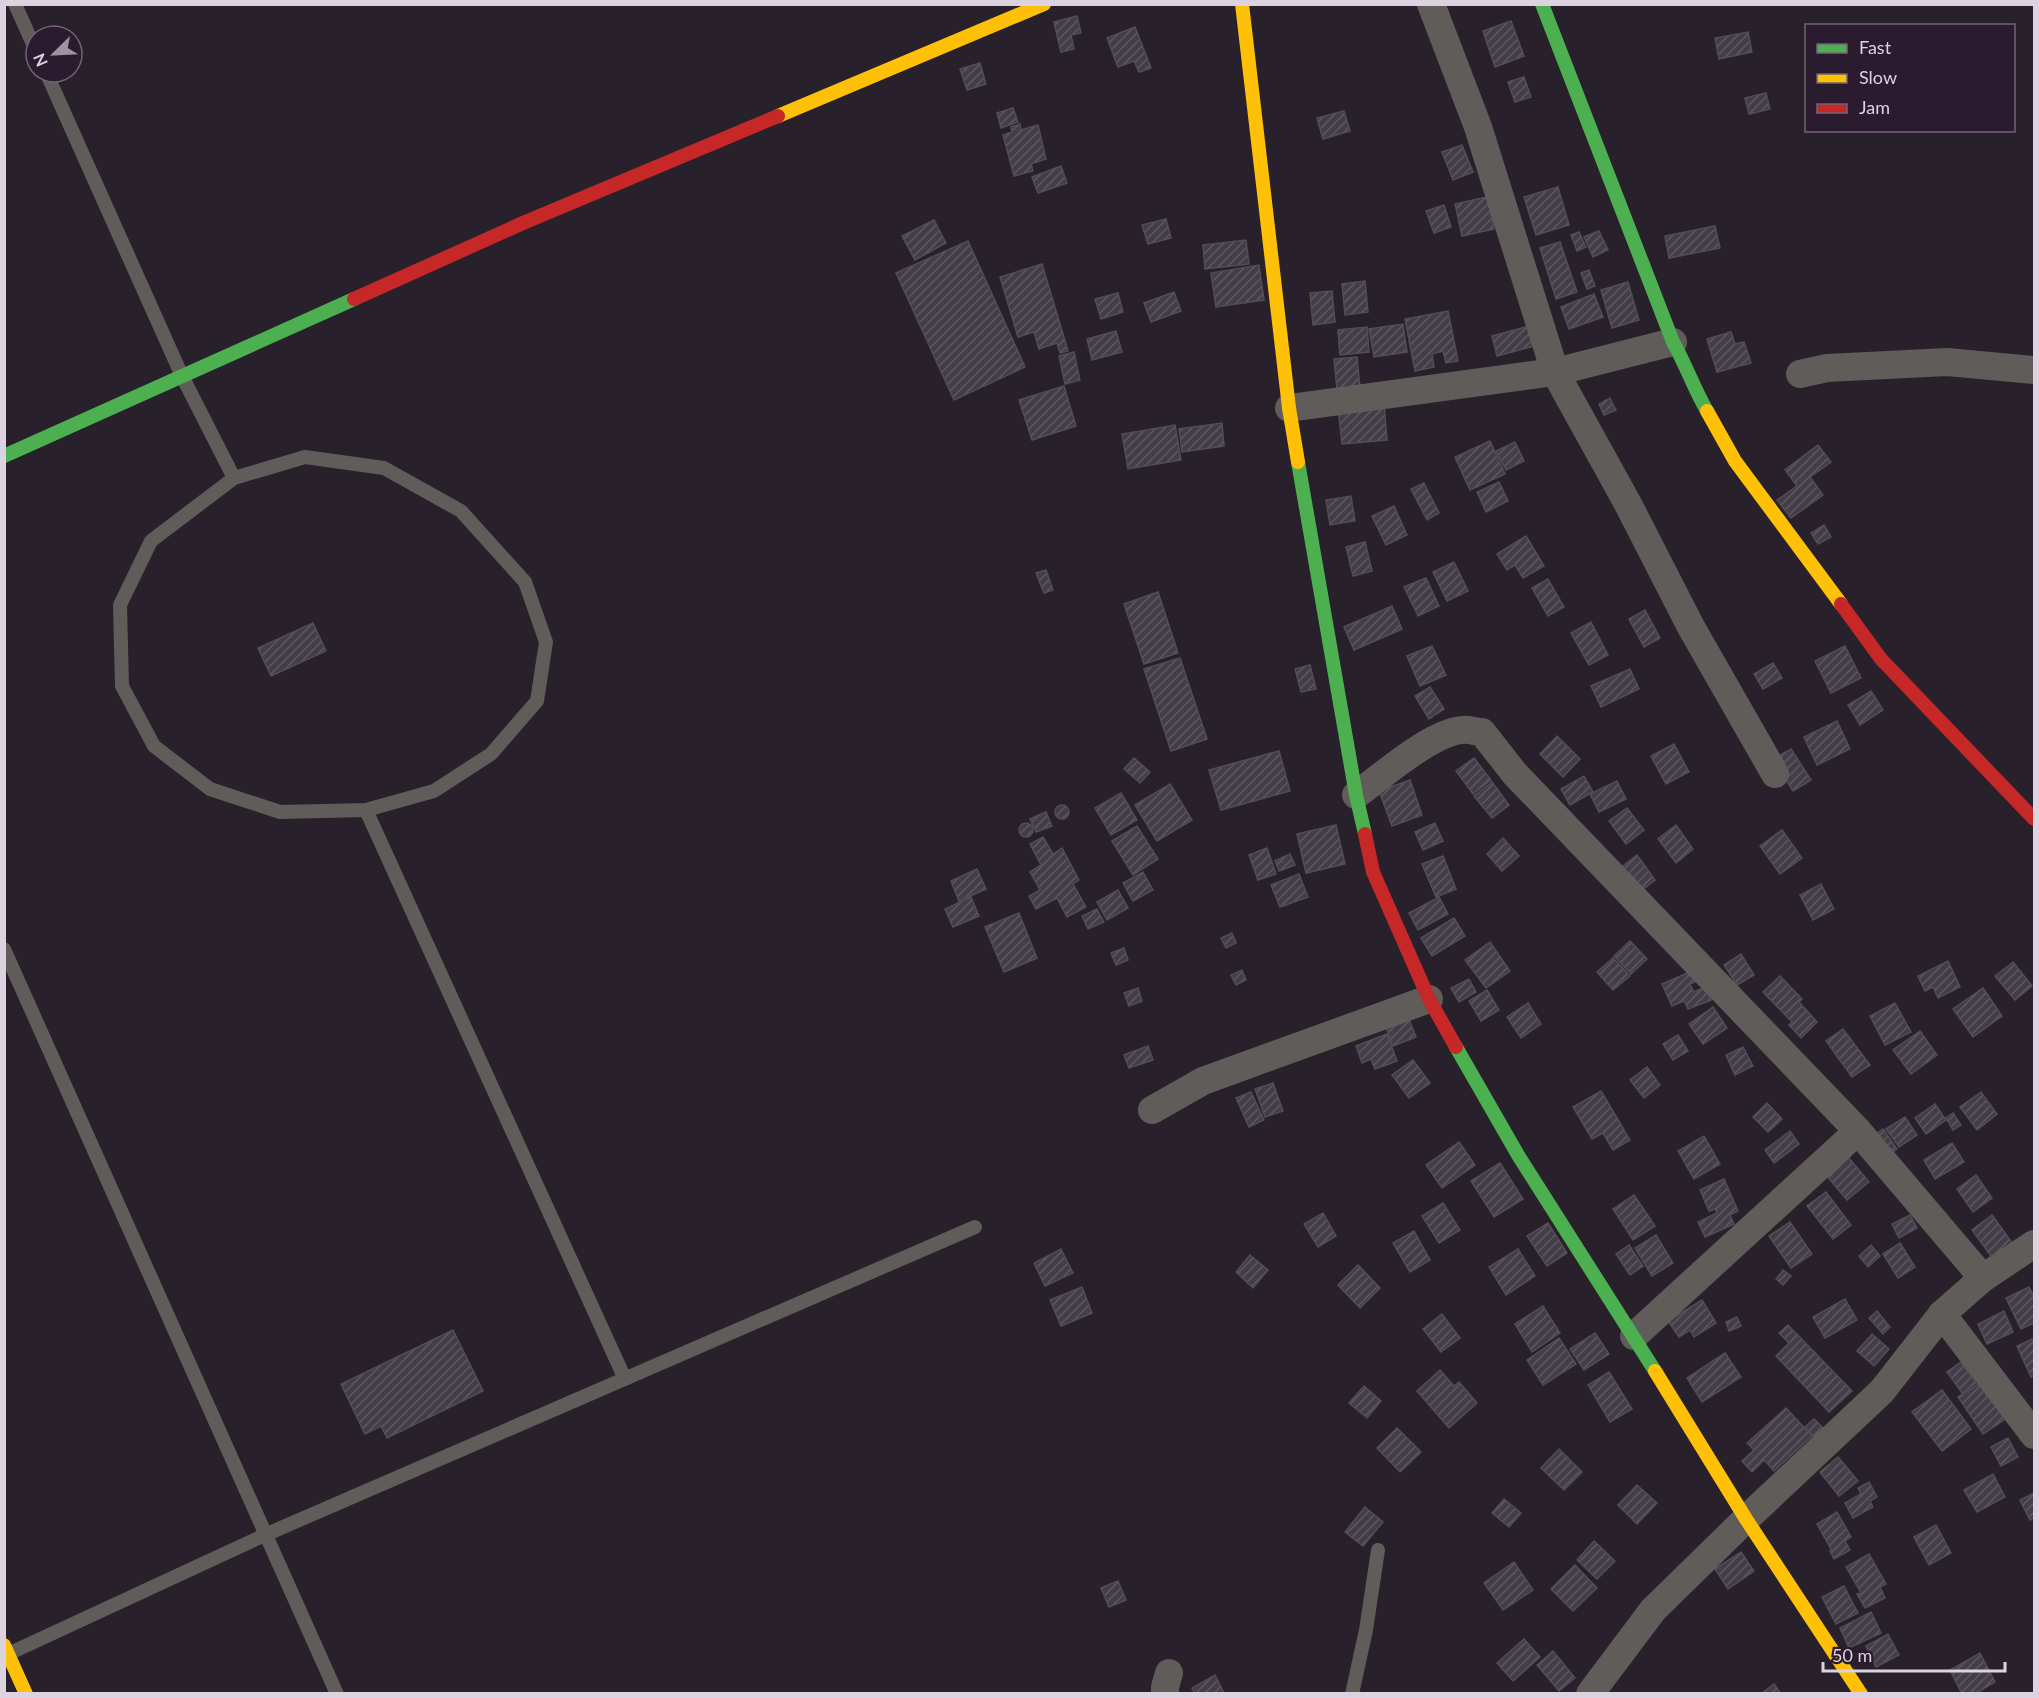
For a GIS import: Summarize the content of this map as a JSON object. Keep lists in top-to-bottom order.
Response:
{
  "legend": ["Fast", "Slow", "Jam"],
  "scale_bar": "50 m",
  "north": "bottom left"
}
